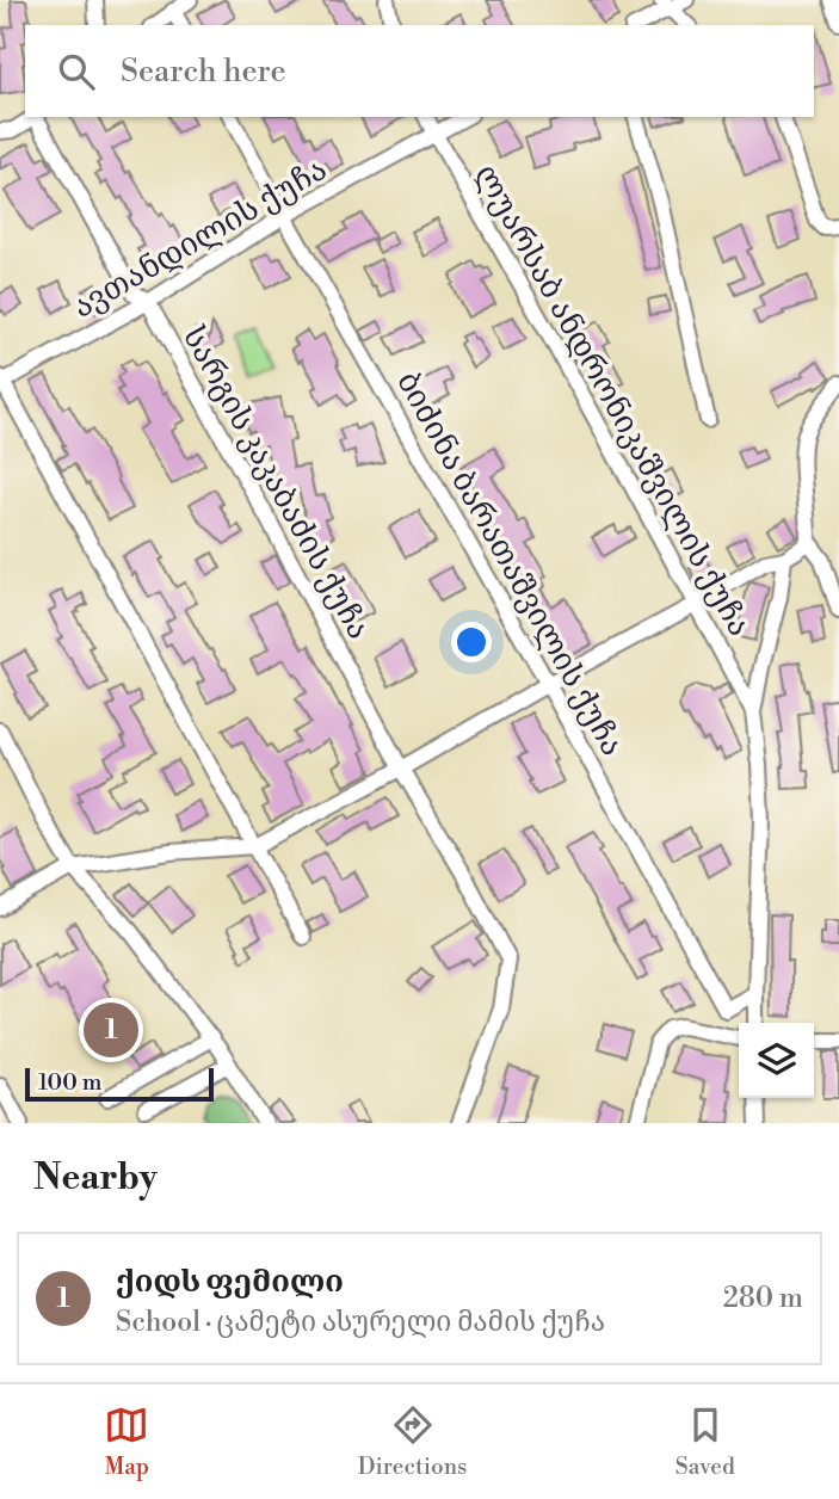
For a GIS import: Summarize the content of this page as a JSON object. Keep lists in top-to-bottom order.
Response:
{
  "streets": {
    "street": [
      "ავთანდილის ქუჩა",
      "ლუარსაბ ანდრონიკაშვილის ქუჩა",
      "სარგის კაკაბაძის ქუჩა",
      "ბიძინა ბარათაშვილის ქუჩა"
    ]
  },
  "crossings": [
    ["ავთანდილის ქუჩა", "ლუარსაბ ანდრონიკაშვილის ქუჩა"],
    ["ავთანდილის ქუჩა", "სარგის კაკაბაძის ქუჩა"],
    ["ავთანდილის ქუჩა", "ბიძინა ბარათაშვილის ქუჩა"]
  ],
  "scale_bar": "100 m",
  "page": {
    "search": "Search here",
    "pins": "1",
    "scale": "100 m",
    "heading": "Nearby",
    "list": [
      {
        "mark": "1",
        "name": "ქიდს ფემილი",
        "note": "School · ცამეტი ასურელი მამის ქუჩა",
        "value": "280 m"
      }
    ],
    "nav": ["Map", "Directions", "Saved"]
  }
}
